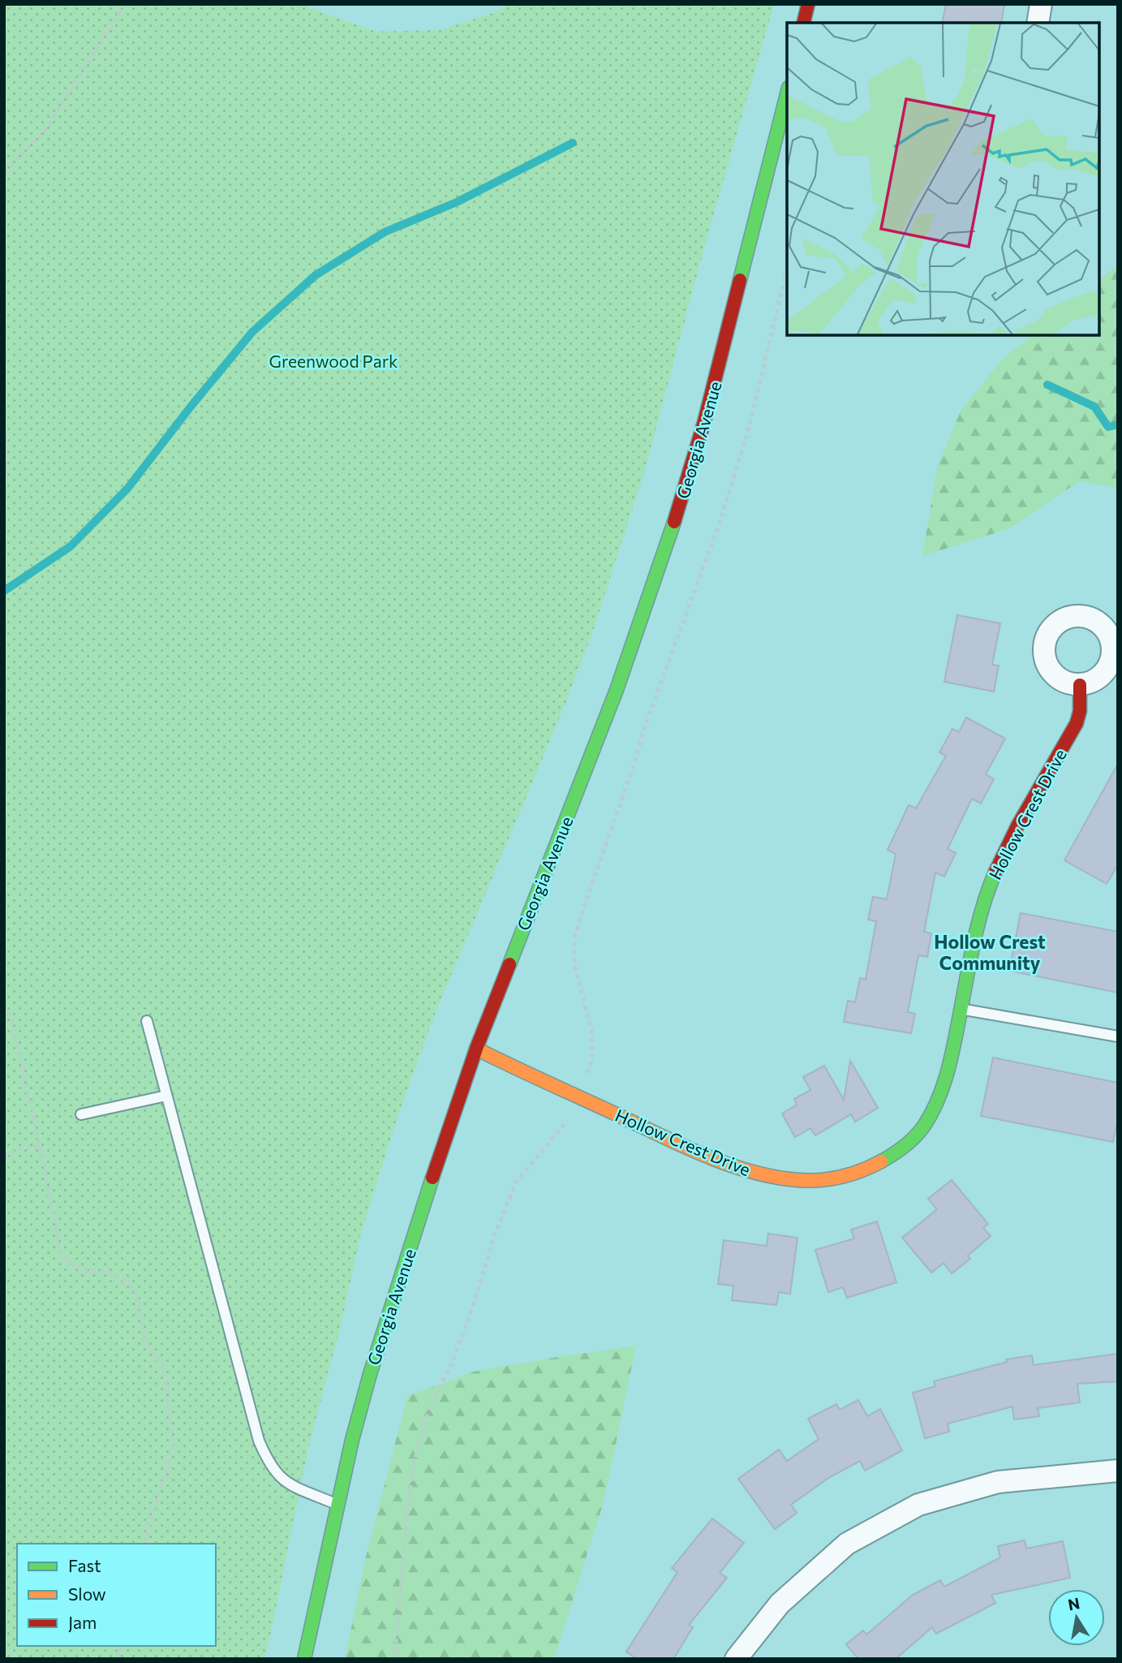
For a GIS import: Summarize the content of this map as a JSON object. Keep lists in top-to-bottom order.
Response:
{
  "streets": {
    "main road": ["Georgia Avenue", "Hollow Crest Drive"]
  },
  "crossings": [
    ["Georgia Avenue", "Hollow Crest Drive"]
  ],
  "districts": ["Hollow Crest Community"],
  "parks": ["Greenwood Park"],
  "legend": ["Fast", "Slow", "Jam"],
  "north": "top"
}
